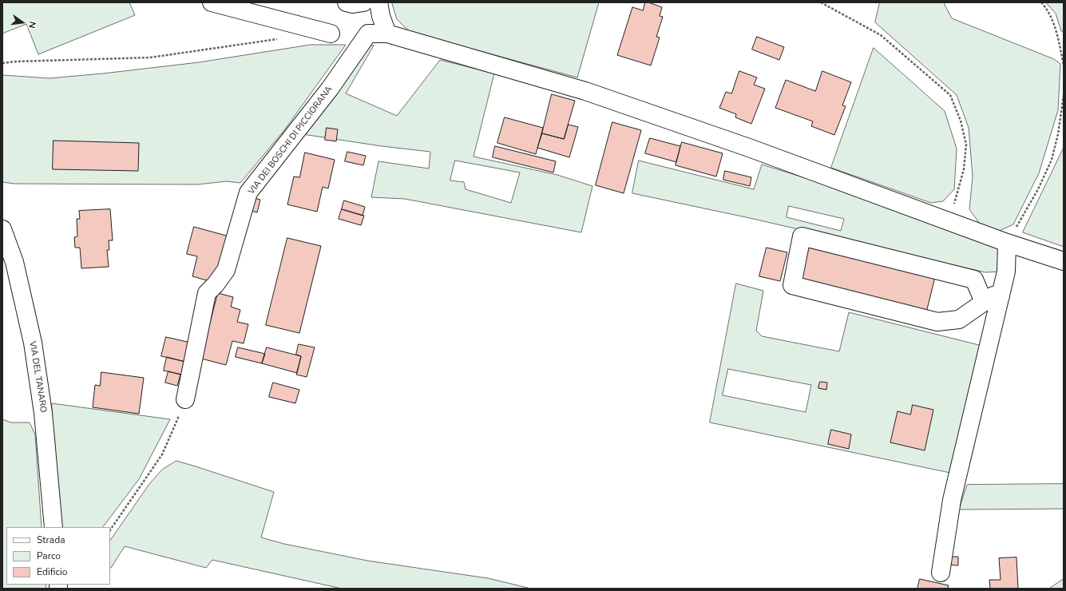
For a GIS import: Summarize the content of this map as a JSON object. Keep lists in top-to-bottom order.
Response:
{
  "streets": {
    "street": ["VIA DEI BOSCHI DI PICCIORANA", "VIA DEL TANARO"]
  },
  "legend": ["Strada", "Parco", "Edificio"],
  "north": "right"
}
